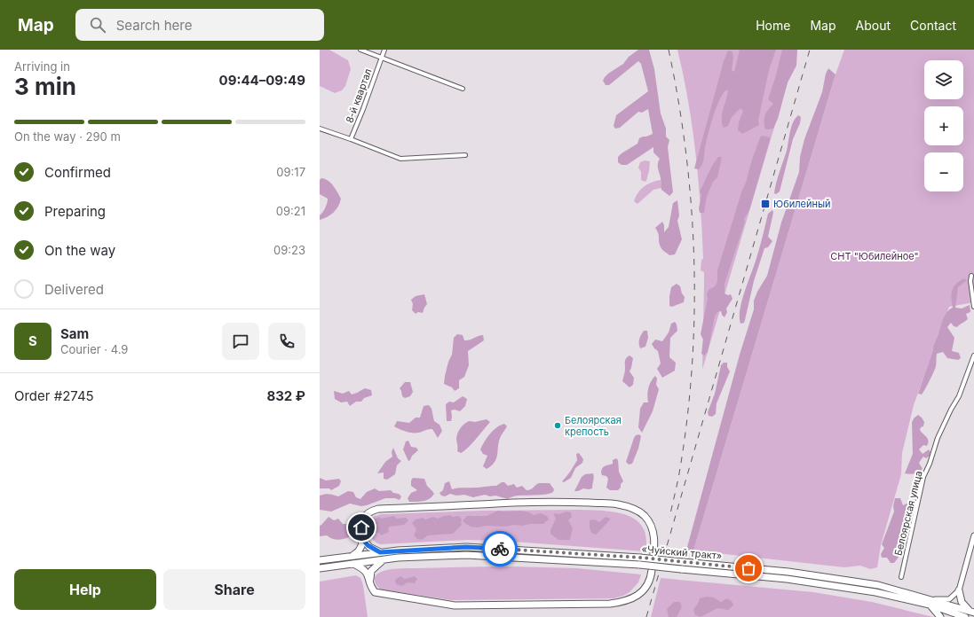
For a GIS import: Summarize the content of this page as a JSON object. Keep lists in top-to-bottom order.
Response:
{
  "streets": {
    "highway": ["«Чуйский тракт»"],
    "street": ["8-й квартал", "Белоярская улица"]
  },
  "parks": ["СНТ \"Юбилейное\""],
  "places": {
    "transit": ["Юбилейный"],
    "other": ["Белоярская крепость"]
  },
  "page": {
    "header": "Map",
    "search": "Search here",
    "nav": [
      "Home",
      "Map",
      "About",
      "Contact"
    ],
    "heading": ["3 min", "Arriving in", "09:44–09:49"],
    "panel": [
      "Sam",
      "Courier · 4.9",
      "Order #2745",
      "832 ₽"
    ],
    "map_buttons": ["+", "−"],
    "bar": "On the way · 290 m",
    "list": [
      ["Confirmed", "09:17"],
      ["Preparing", "09:21"],
      ["On the way", "09:23"],
      "Delivered"
    ],
    "round": "S",
    "buttons": ["Help", "Share"]
  }
}
